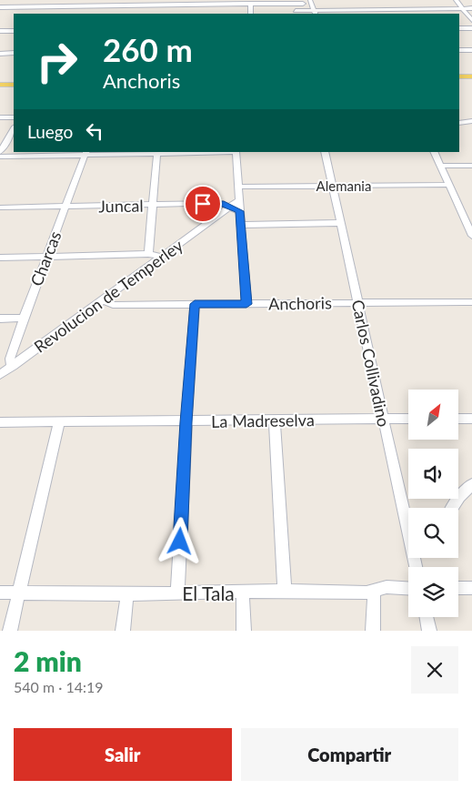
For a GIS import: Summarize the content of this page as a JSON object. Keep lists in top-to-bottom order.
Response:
{
  "streets": {
    "street": [
      "Alemania",
      "Juncal",
      "Charcas",
      "Revolucion de Temperley",
      "Anchoris",
      "Carlos Collivadino",
      "La Madreselva",
      "El Tala"
    ]
  },
  "crossings": [
    ["Alemania", "Carlos Collivadino"],
    ["Juncal", "Charcas"],
    ["Juncal", "Revolucion de Temperley"],
    ["Charcas", "Revolucion de Temperley"],
    ["Revolucion de Temperley", "Anchoris"],
    ["Anchoris", "Carlos Collivadino"],
    ["Carlos Collivadino", "La Madreselva"]
  ],
  "north": "top right",
  "page": {
    "turn": ["260 m", "Anchoris"],
    "then": "Luego",
    "heading": ["2 min", "540 m · 14:19"],
    "buttons": ["Salir", "Compartir"]
  }
}
